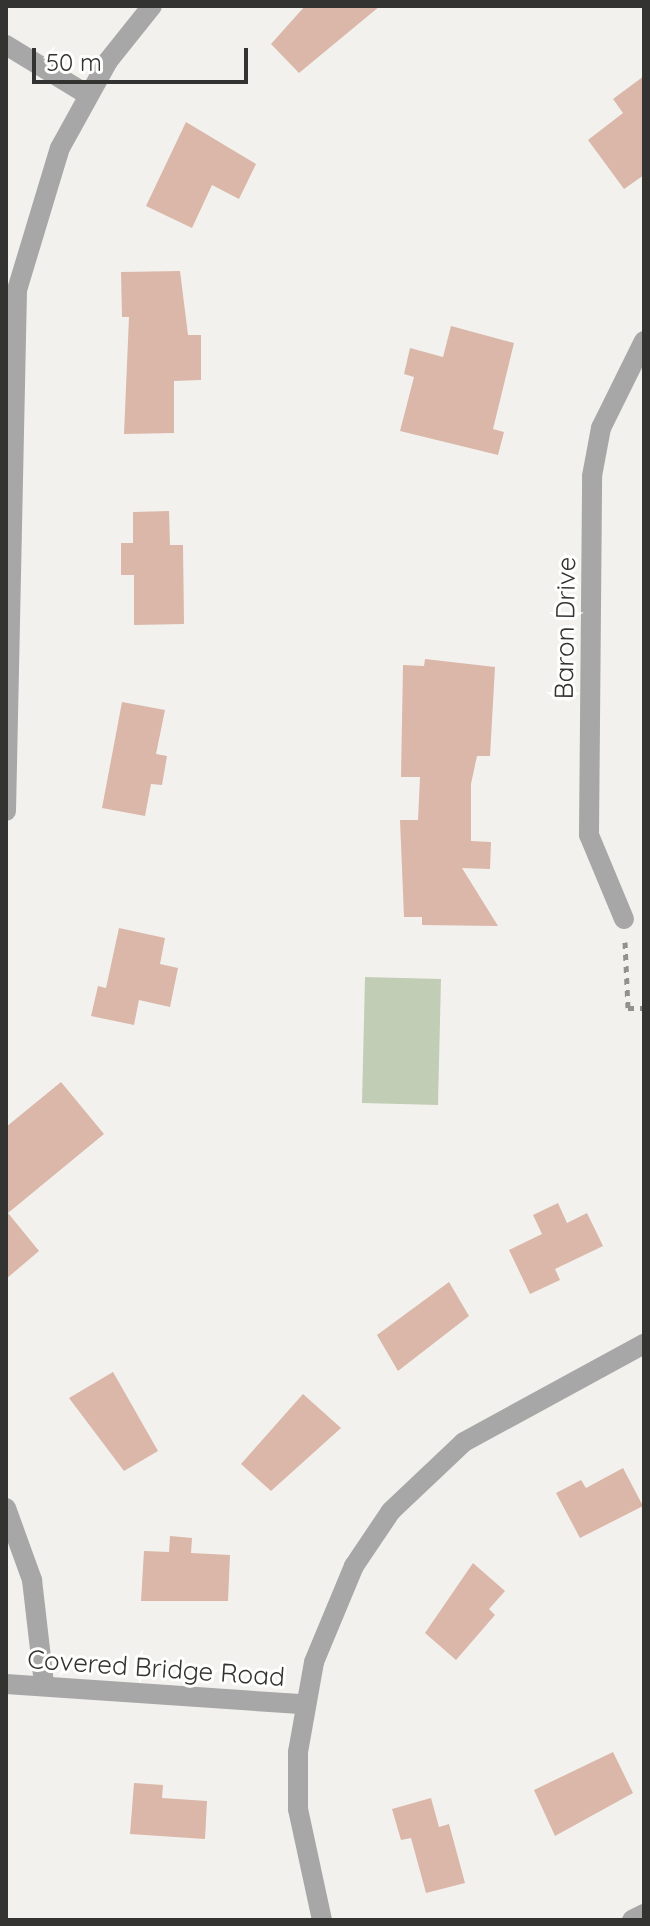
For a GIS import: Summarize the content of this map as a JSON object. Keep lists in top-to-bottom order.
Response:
{
  "streets": {
    "street": ["Baron Drive", "Covered Bridge Road"]
  },
  "scale_bar": "50 m"
}
